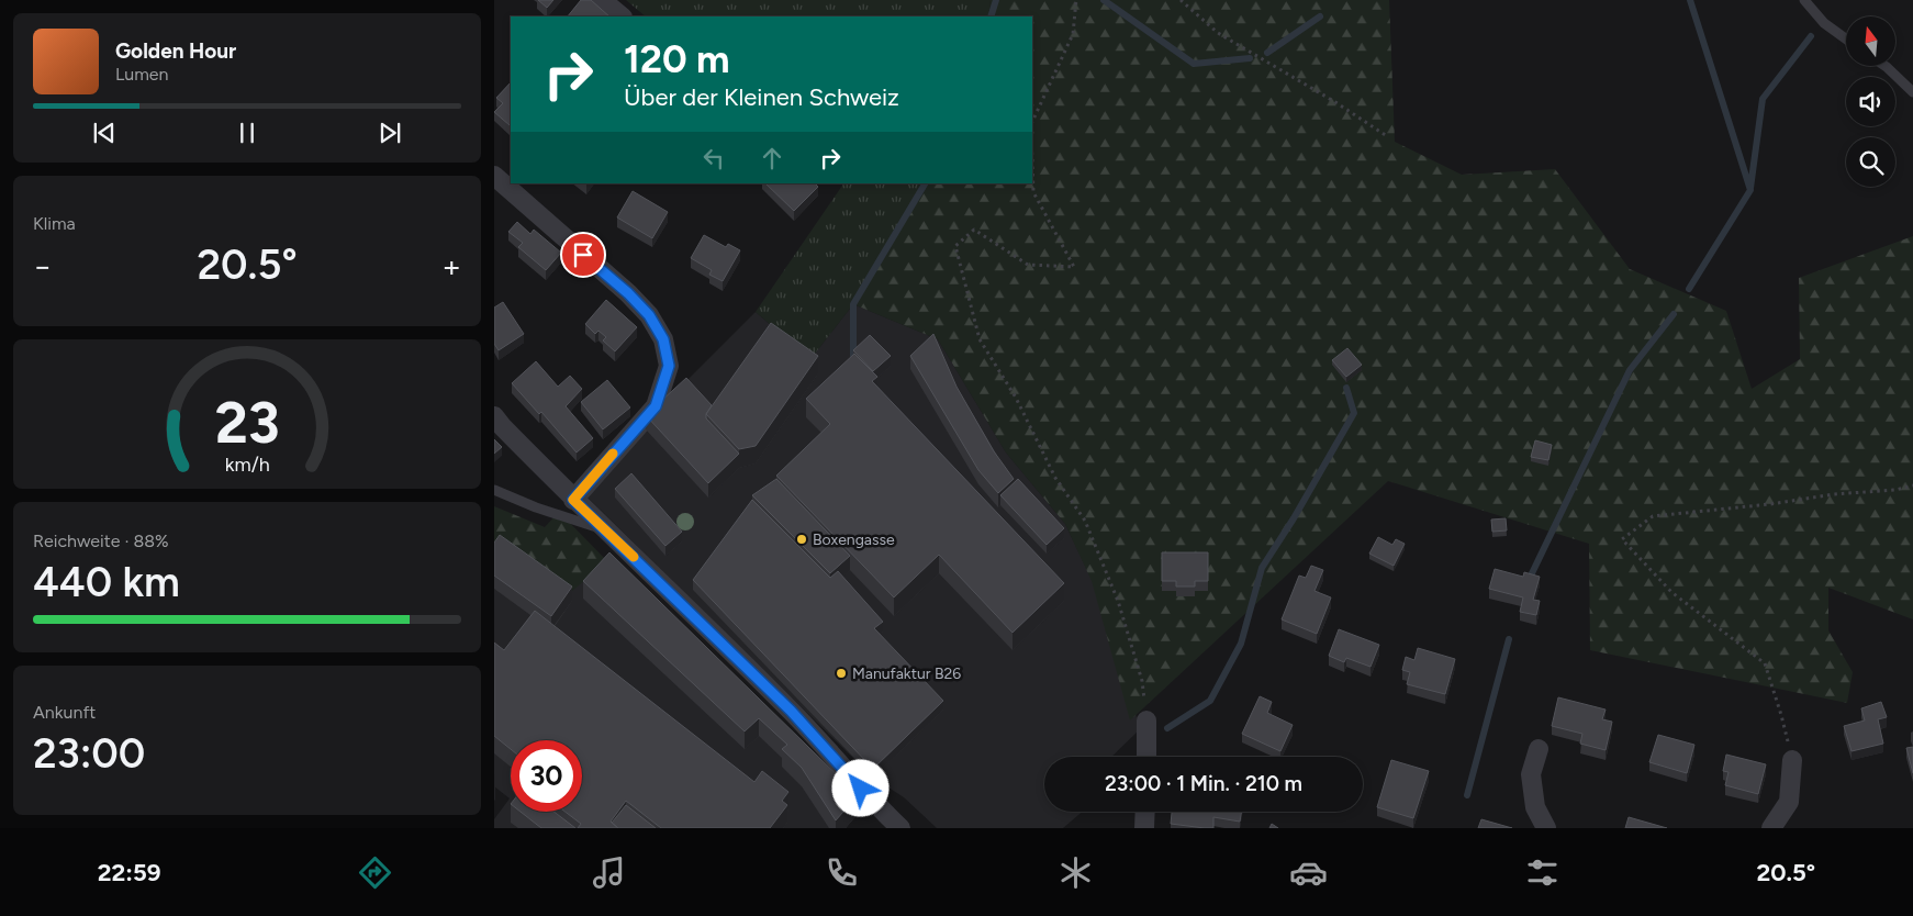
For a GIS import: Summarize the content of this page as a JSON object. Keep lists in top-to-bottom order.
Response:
{
  "places": ["Boxengasse", "Manufaktur B26"],
  "north": "top",
  "page": {
    "turn": ["120 m", "Über der Kleinen Schweiz"],
    "song": ["Golden Hour", "Lumen"],
    "tile": [
      "Klima",
      ["Reichweite · 88%", "440 km"],
      ["Ankunft", "23:00"]
    ],
    "heat": ["−", "20.5°", "+"],
    "limit": "30",
    "trip": "23:00 · 1 Min. · 210 m",
    "tabs": ["22:59", "20.5°"],
    "gauge": ["23", "km/h"]
  }
}
